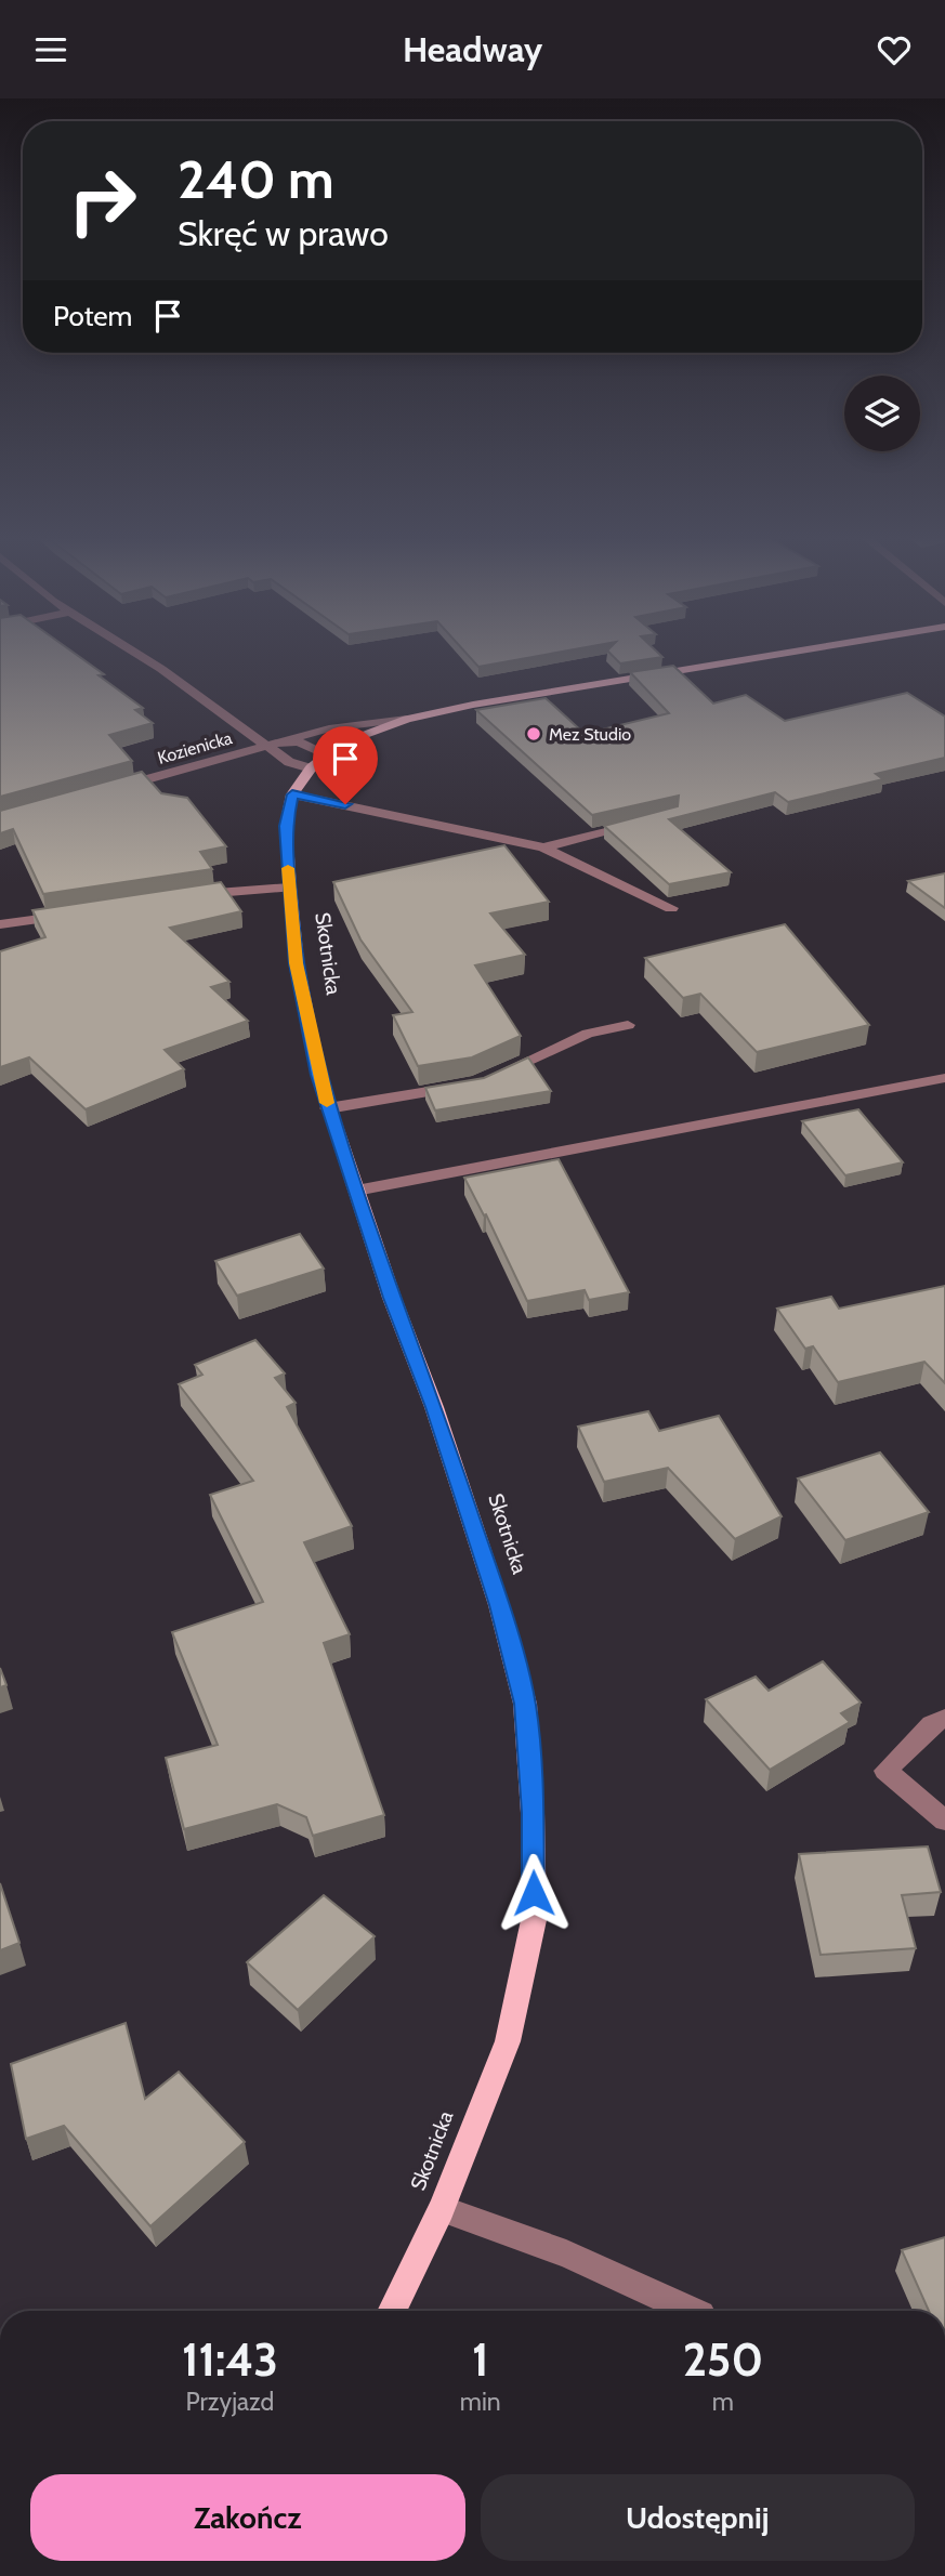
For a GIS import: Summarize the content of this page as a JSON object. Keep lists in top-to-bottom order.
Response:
{
  "streets": {
    "main road": ["Skotnicka"],
    "street": ["Kozienicka"]
  },
  "places": ["Mez Studio"],
  "page": {
    "header": "Headway",
    "turn": ["240 m", "Skręć w prawo"],
    "then": "Potem",
    "eta": [
      "11:43",
      "Przyjazd",
      "1",
      "min",
      "250",
      "m"
    ],
    "buttons": ["Zakończ", "Udostępnij"]
  }
}
